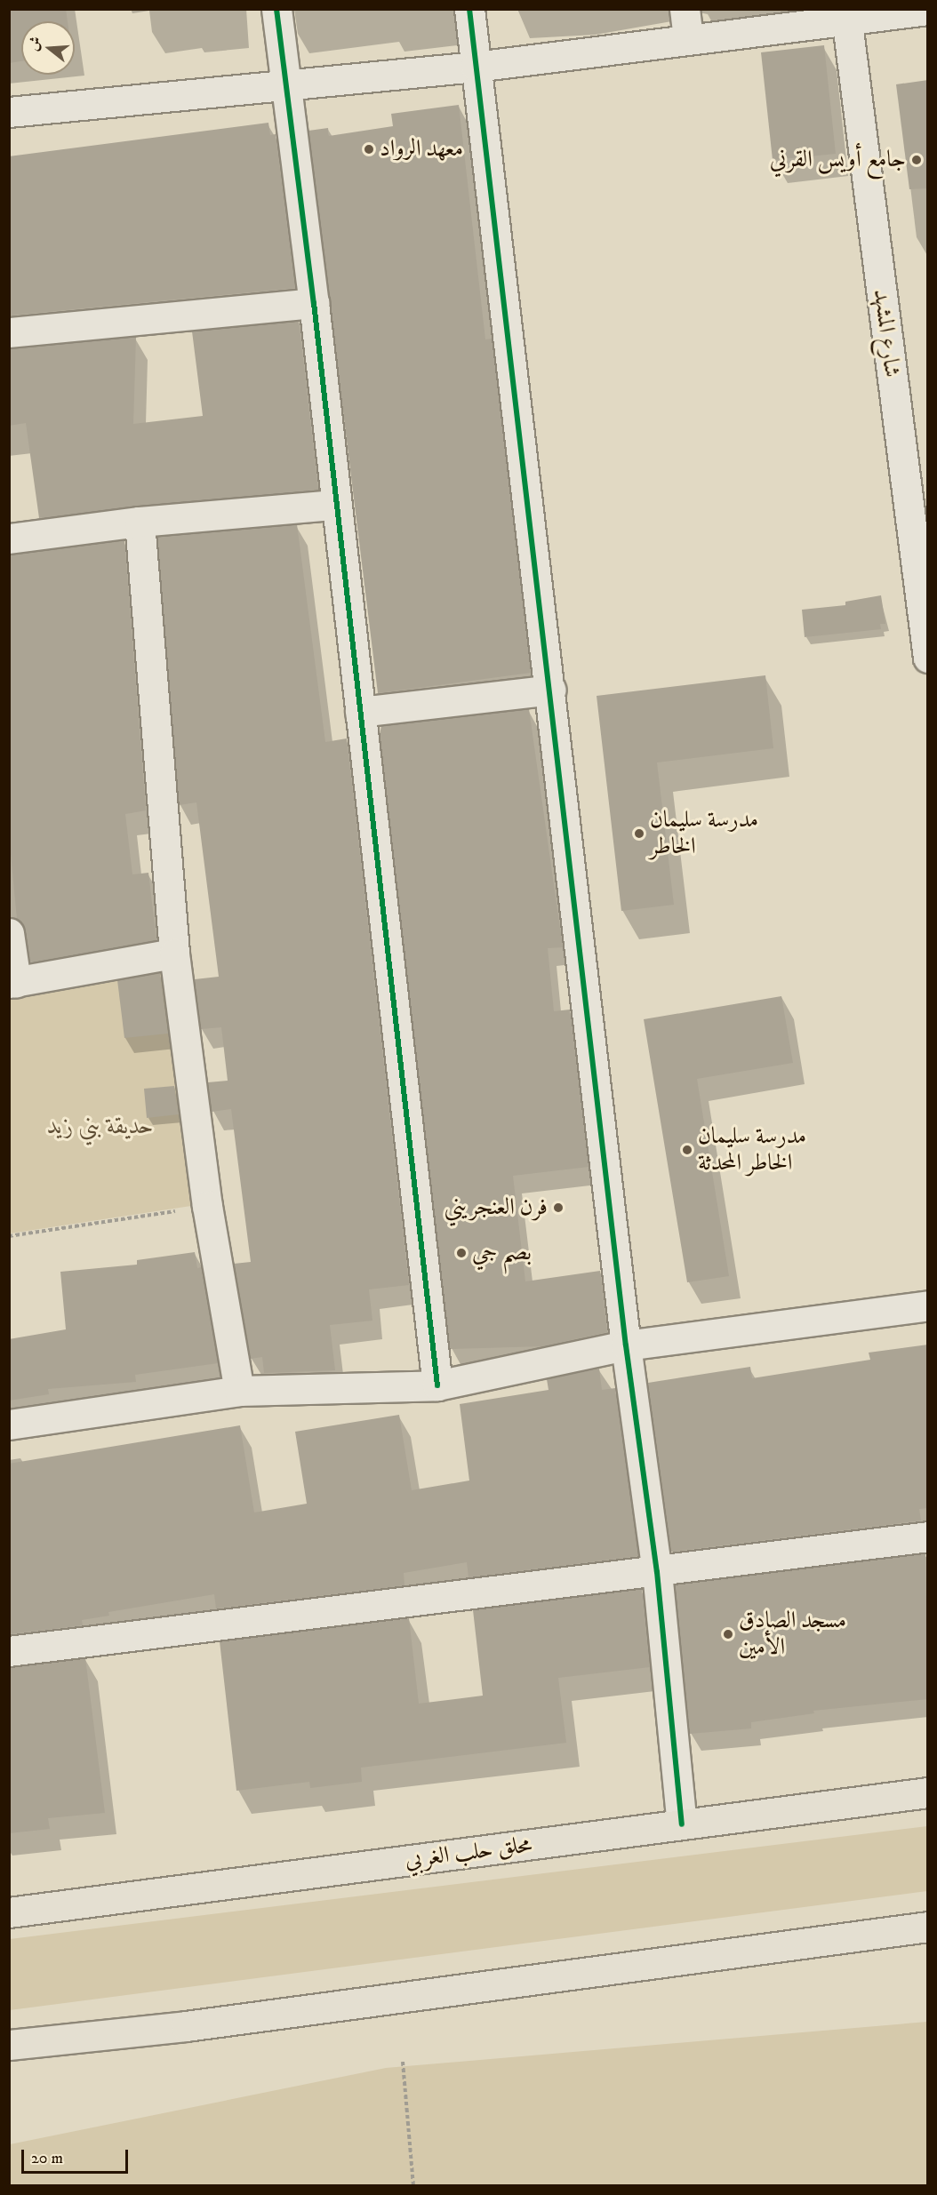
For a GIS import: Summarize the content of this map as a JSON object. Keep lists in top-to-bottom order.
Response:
{
  "streets": {
    "highway": ["محلق حلب الغربي"],
    "street": ["شارع المشهد"]
  },
  "parks": ["حديقة بني زيد"],
  "places": [
    "معهد الرواد",
    "جامع أويس القرني",
    "مدرسة سليمان الخاطر",
    "مدرسة سليمان الخاطر المحدثة",
    "فرن العنجريني",
    "بصم جي",
    "مسجد الصادق الأمين"
  ],
  "scale_bar": "20 m",
  "north": "left"
}
